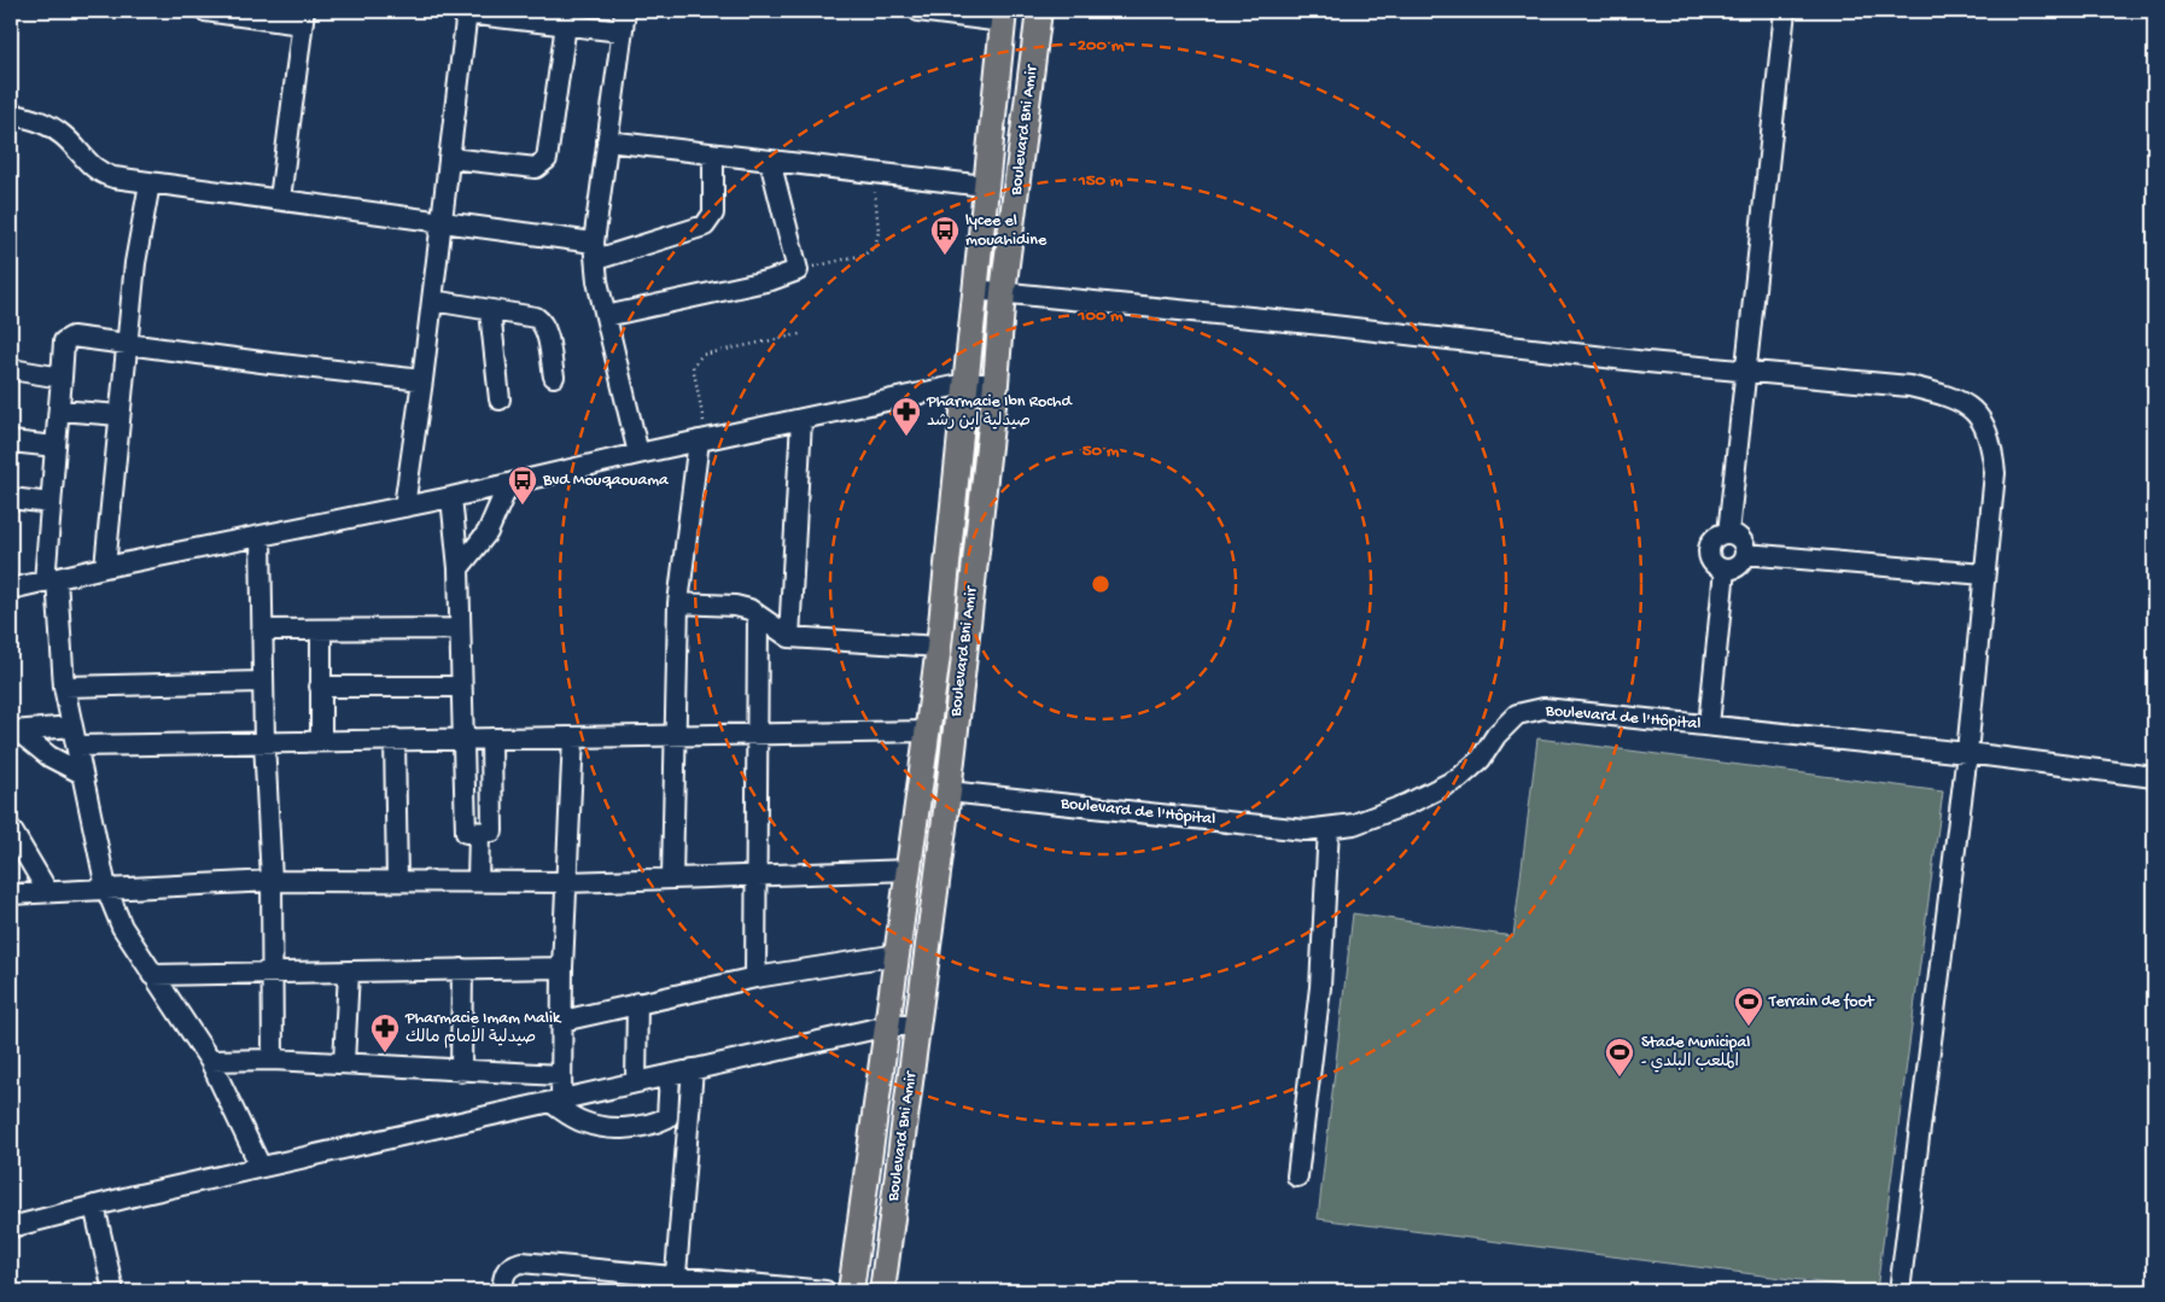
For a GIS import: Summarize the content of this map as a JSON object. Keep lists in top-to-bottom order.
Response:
{
  "streets": {
    "main road": ["Boulevard Bni Amir"],
    "street": ["Boulevard de l'Hôpital"]
  },
  "crossings": [
    ["Boulevard Bni Amir", "Boulevard de l'Hôpital"]
  ],
  "places": {
    "bus stop": ["lycee el mouahidine", "Bvd Mouqaouama"],
    "pharmacy": ["Pharmacie Ibn Rochd صيدلية ابن رشد", "Pharmacie Imam Malik صيدلية الامام مالك"],
    "sports": ["Terrain de foot", "Stade Municipal - الملعب البلدي"]
  },
  "rings": [
    "200 m",
    "150 m",
    "100 m",
    "50 m"
  ]
}
